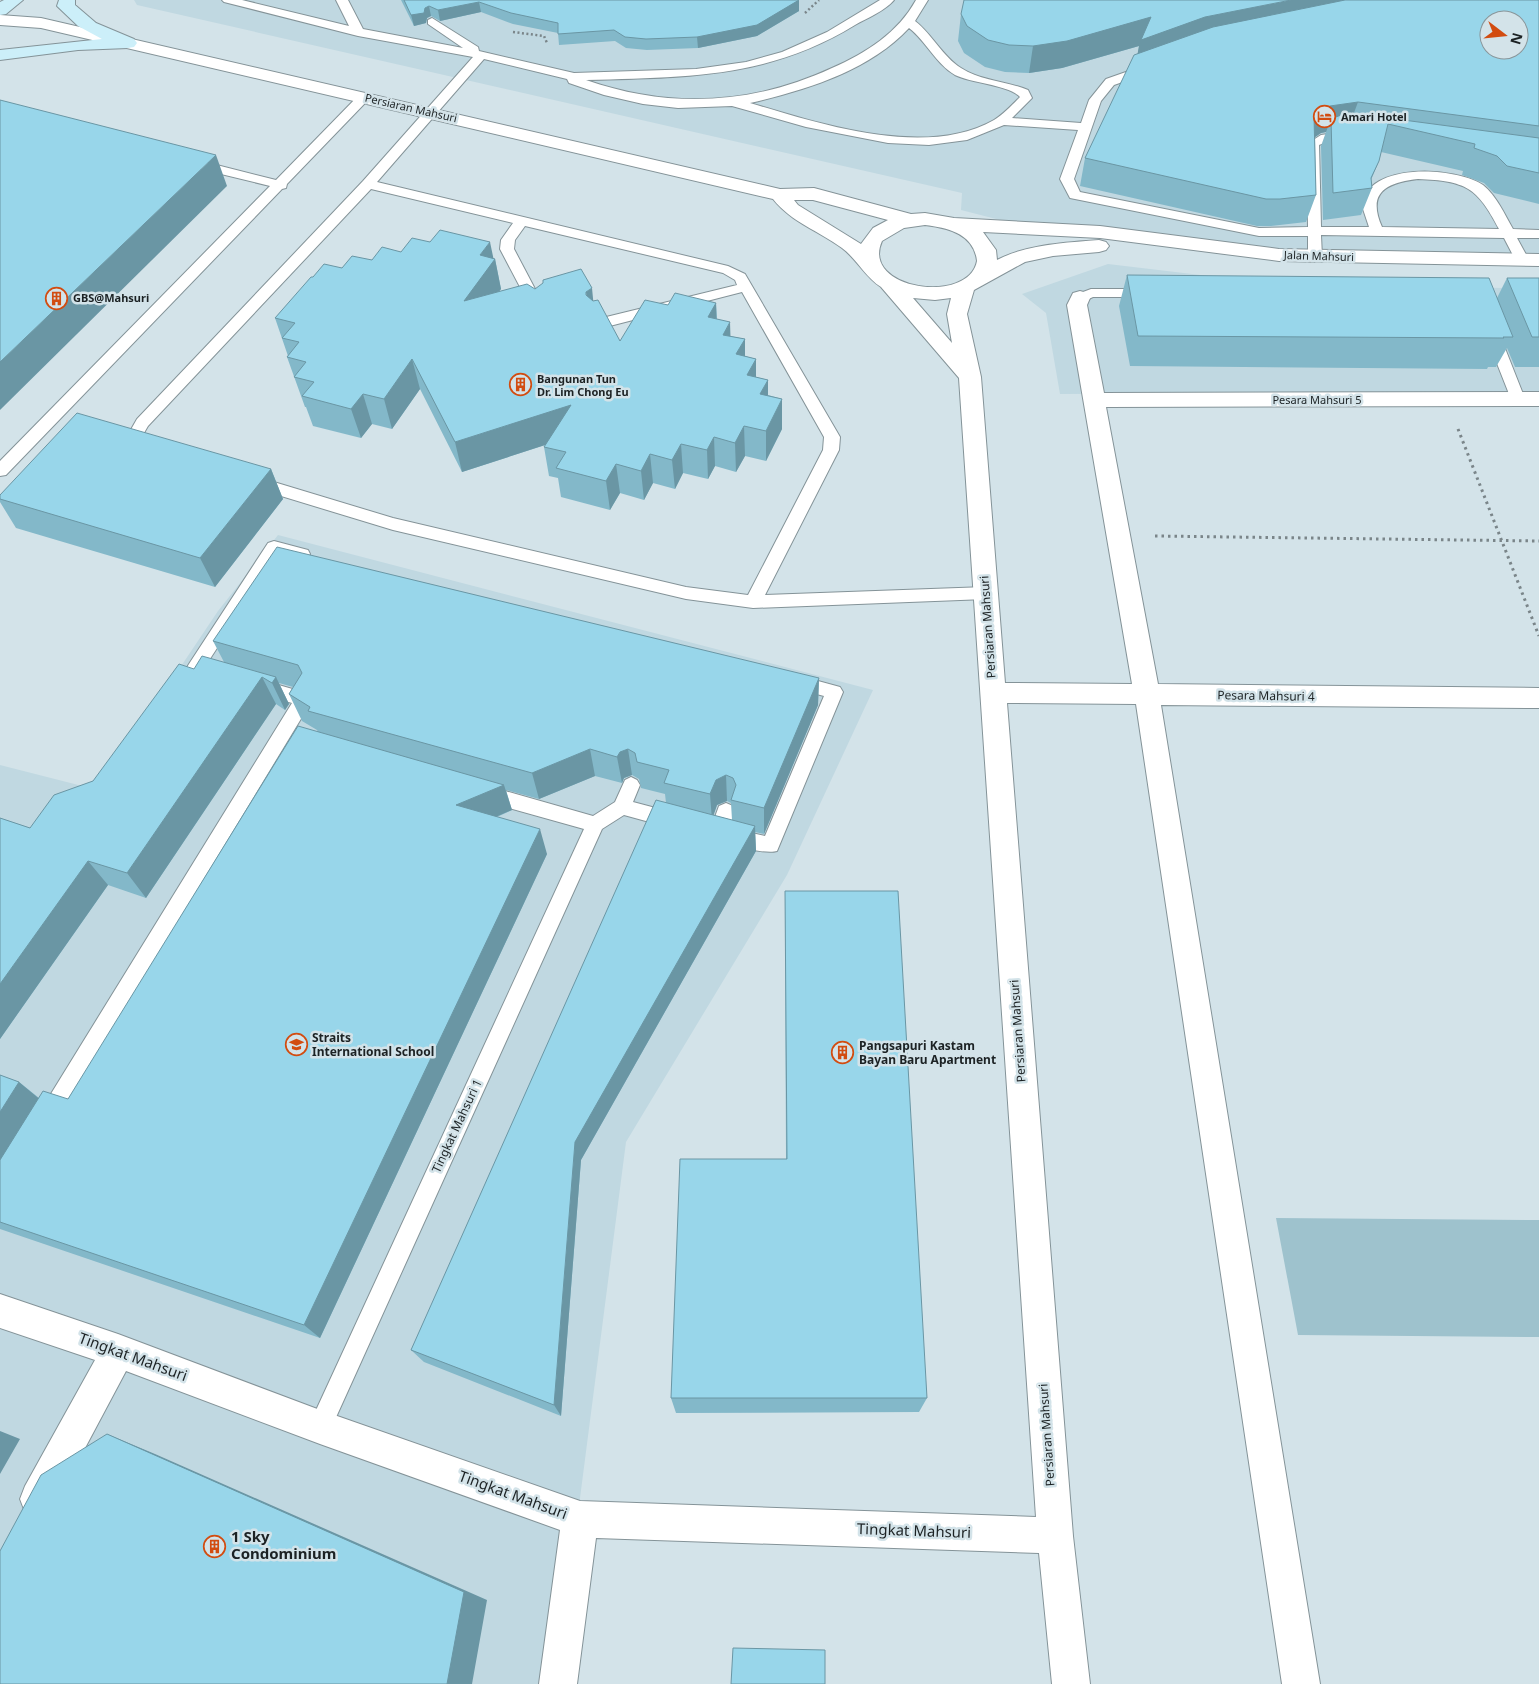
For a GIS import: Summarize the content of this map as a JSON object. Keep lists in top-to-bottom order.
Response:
{
  "streets": {
    "street": [
      "Persiaran Mahsuri",
      "Jalan Mahsuri",
      "Pesara Mahsuri 5",
      "Pesara Mahsuri 4",
      "Tingkat Mahsuri"
    ],
    "lane": ["Tingkat Mahsuri 1"]
  },
  "crossings": [
    ["Persiaran Mahsuri", "Pesara Mahsuri 4"],
    ["Persiaran Mahsuri", "Tingkat Mahsuri"],
    ["Tingkat Mahsuri 1", "Tingkat Mahsuri"]
  ],
  "places": {
    "hotel": ["Amari Hotel"],
    "building": [
      "GBS@Mahsuri",
      "Bangunan Tun Dr. Lim Chong Eu",
      "Pangsapuri Kastam Bayan Baru Apartment",
      "1 Sky Condominium"
    ],
    "school or university": ["Straits International School"]
  },
  "north": "right"
}
